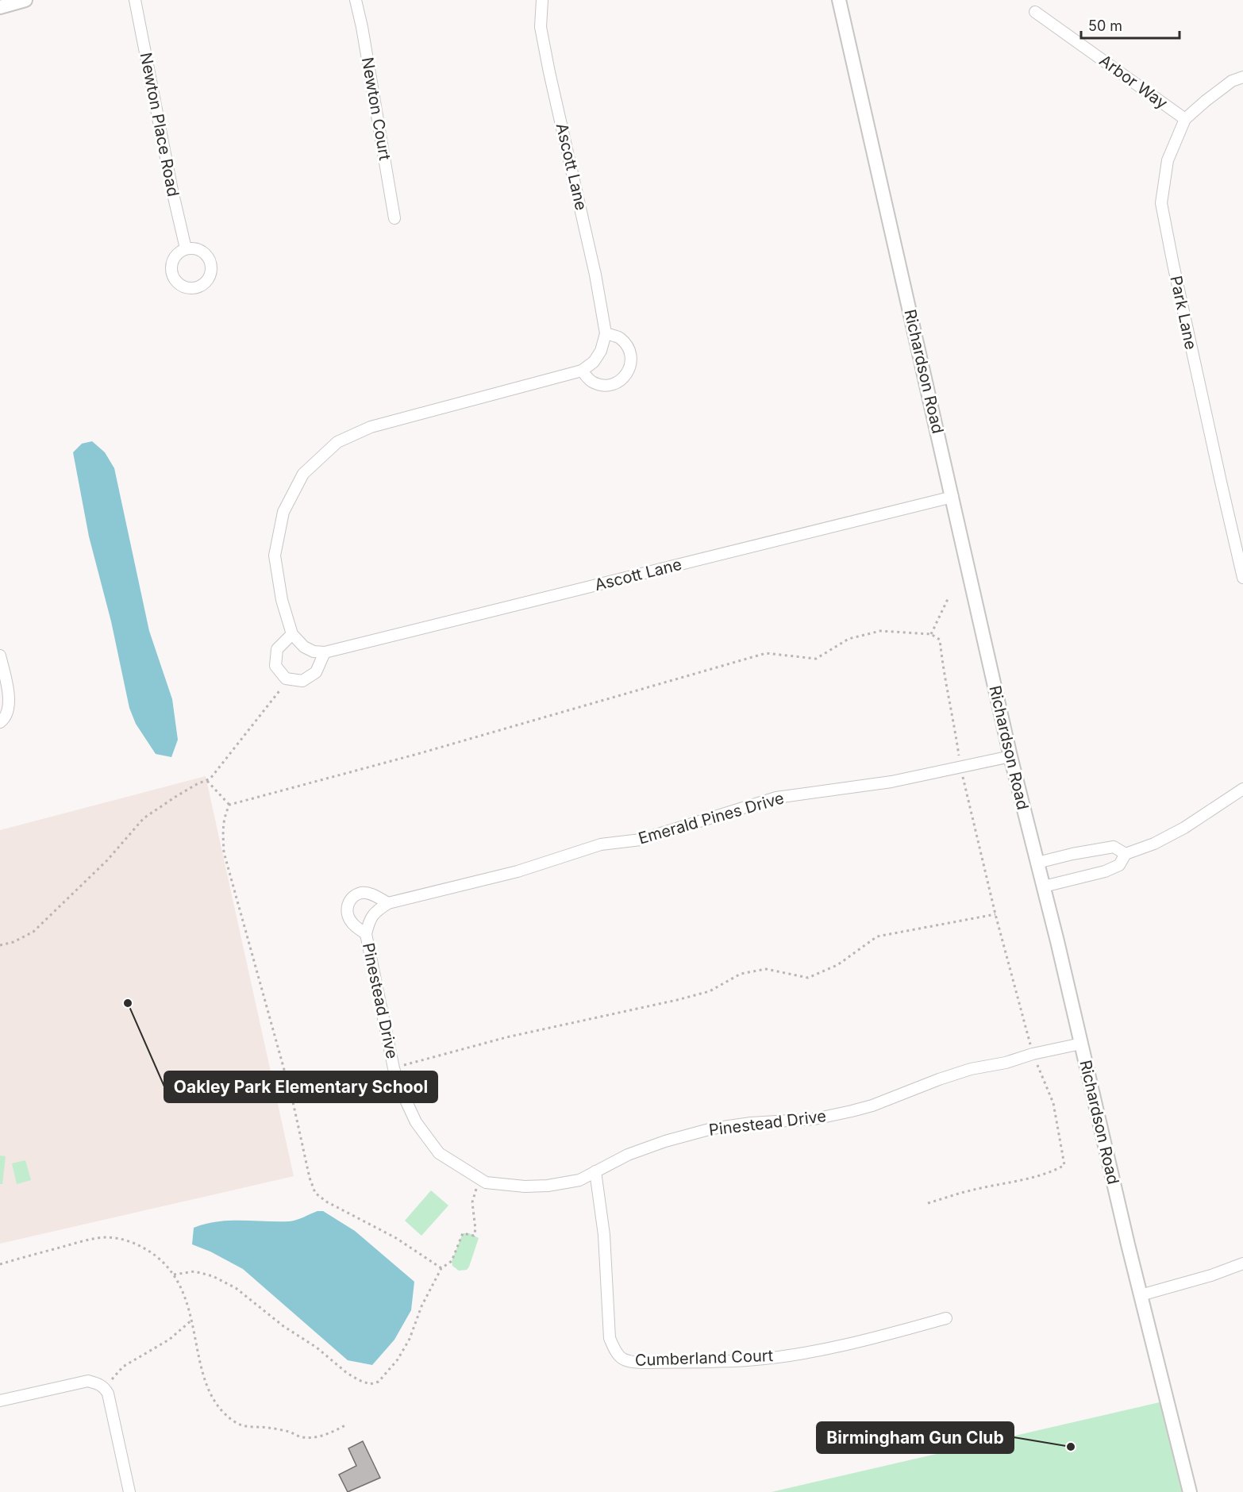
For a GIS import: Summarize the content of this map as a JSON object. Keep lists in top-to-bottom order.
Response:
{
  "streets": {
    "street": [
      "Arbor Way",
      "Newton Court",
      "Newton Place Road",
      "Ascott Lane",
      "Park Lane",
      "Richardson Road",
      "Emerald Pines Drive",
      "Pinestead Drive",
      "Cumberland Court"
    ]
  },
  "crossings": [
    ["Arbor Way", "Park Lane"],
    ["Ascott Lane", "Richardson Road"],
    ["Richardson Road", "Emerald Pines Drive"],
    ["Richardson Road", "Pinestead Drive"],
    ["Emerald Pines Drive", "Pinestead Drive"],
    ["Pinestead Drive", "Cumberland Court"]
  ],
  "places": ["Oakley Park Elementary School", "Birmingham Gun Club"],
  "scale_bar": "50 m"
}
